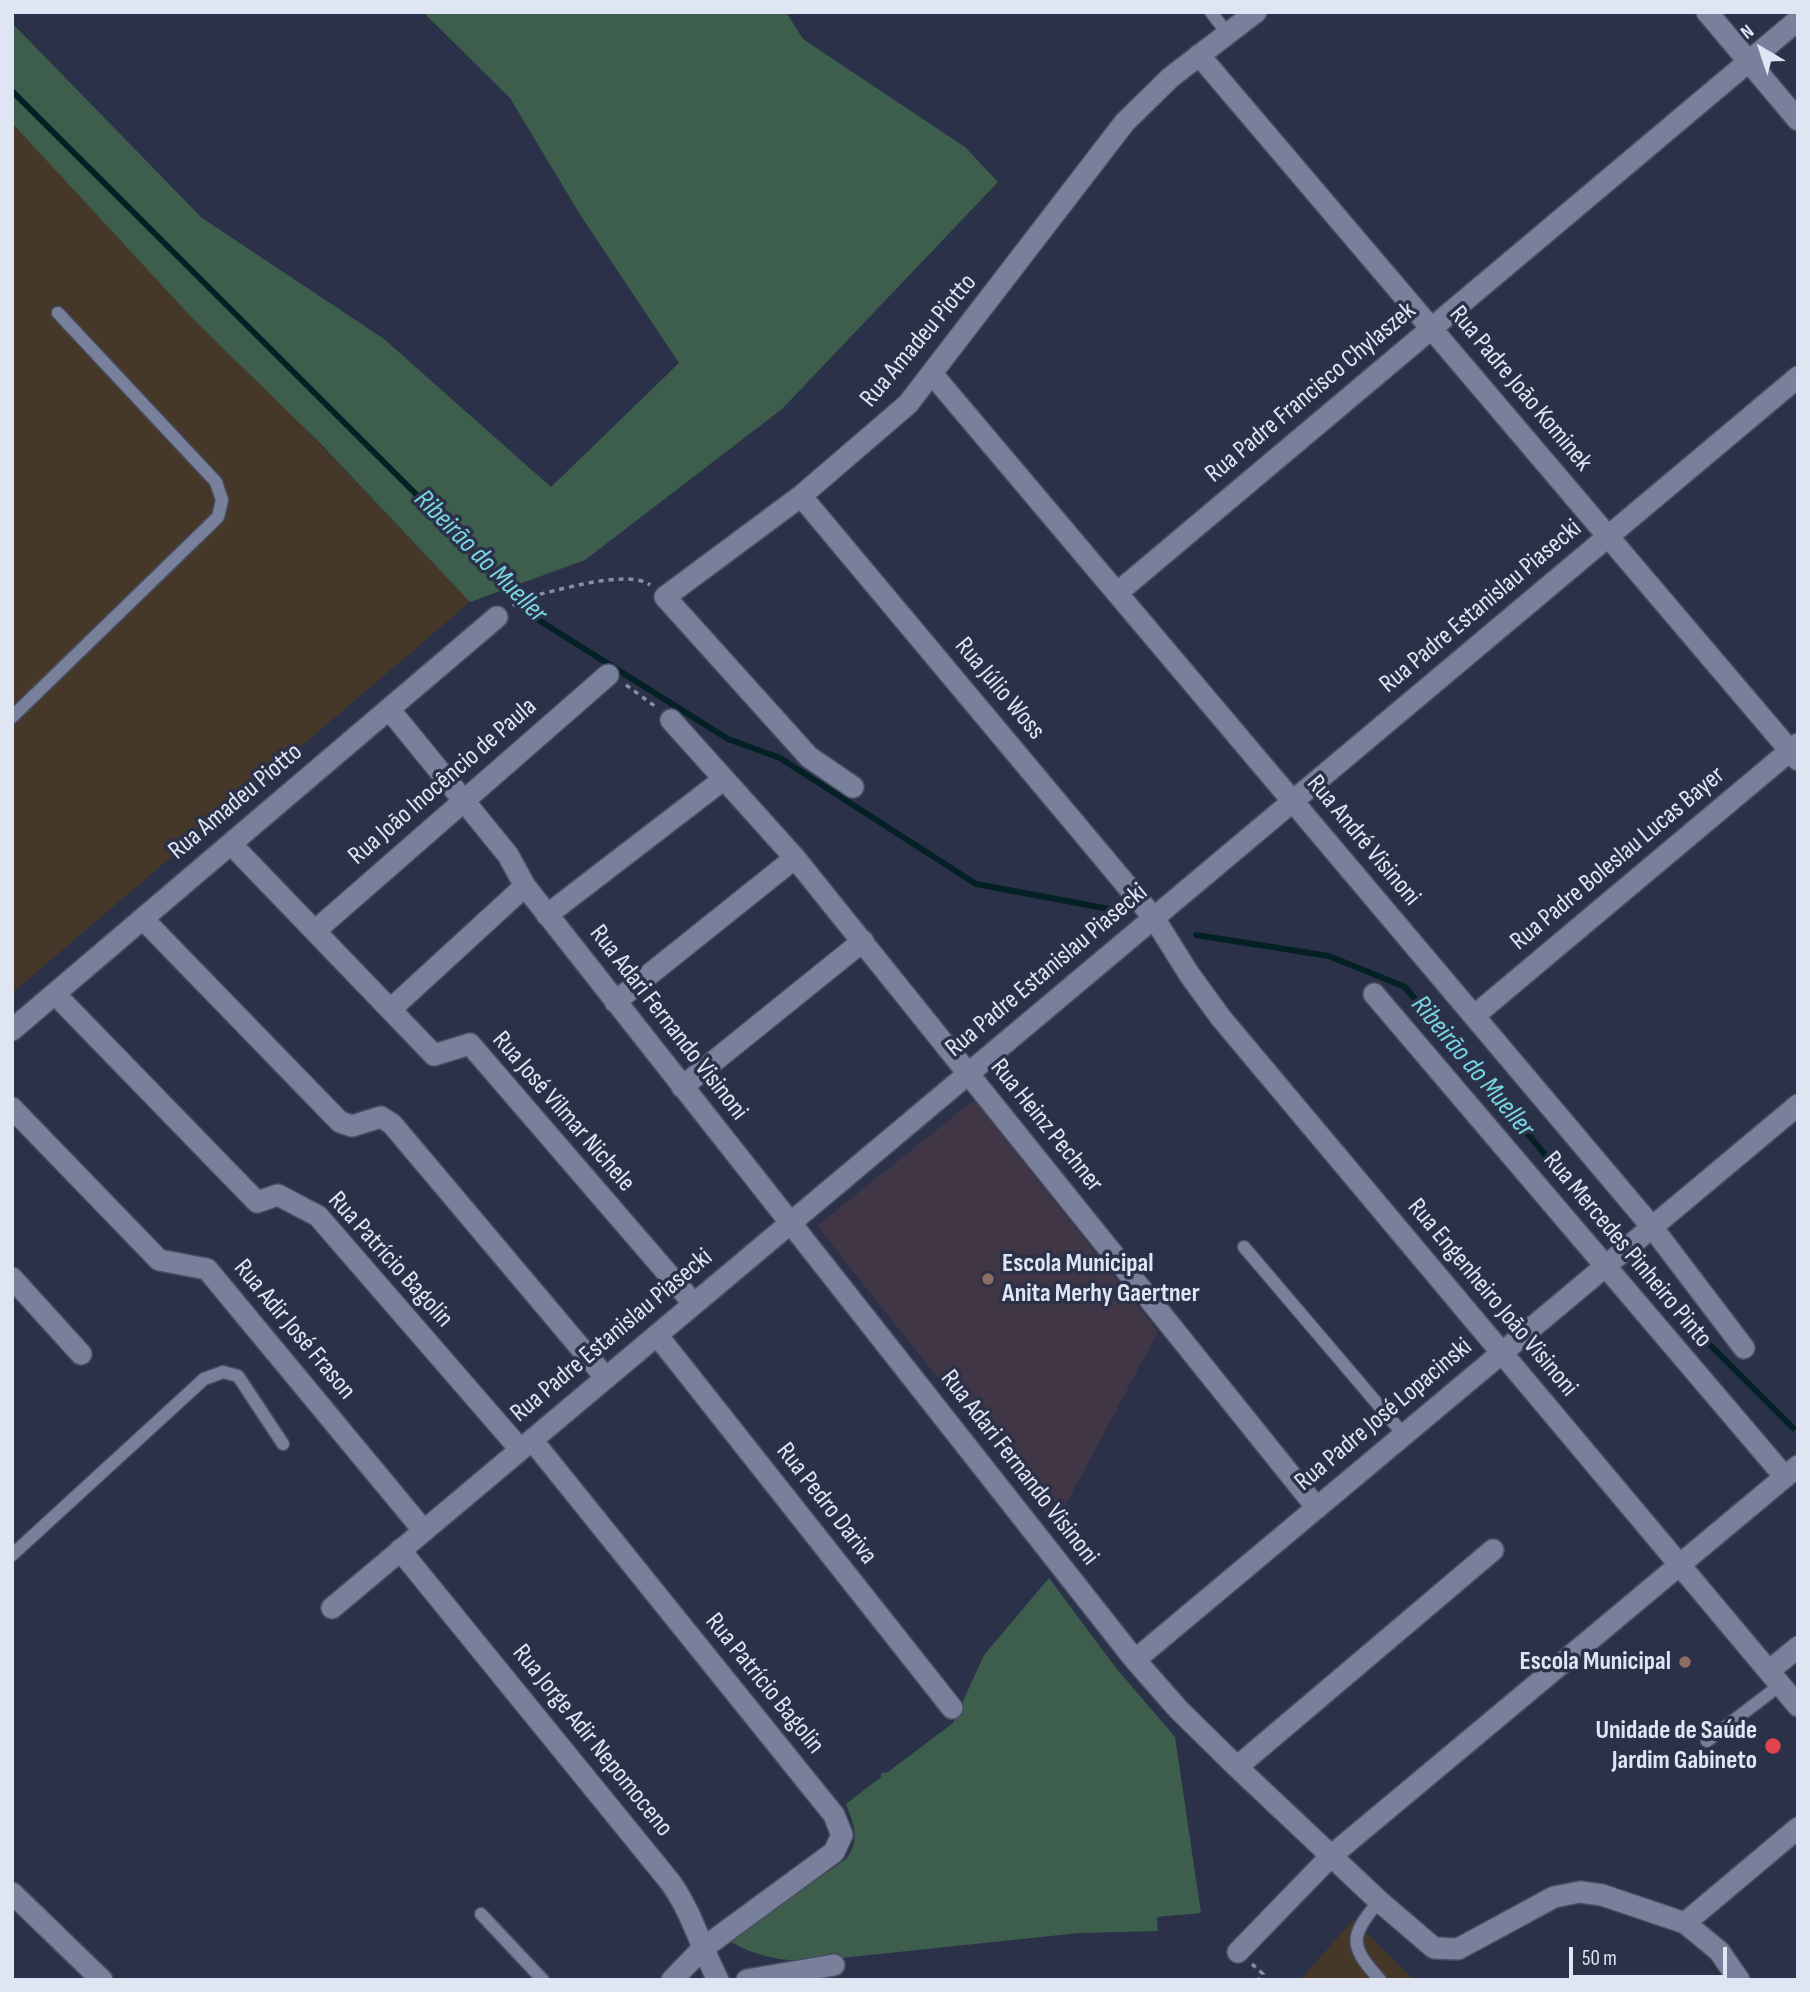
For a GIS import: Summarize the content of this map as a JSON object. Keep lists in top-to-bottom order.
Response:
{
  "streets": {
    "street": [
      "Rua Amadeu Piotto",
      "Rua Padre João Kominek",
      "Rua Padre Francisco Chylaszek",
      "Rua Padre Estanislau Piasecki",
      "Rua Júlio Woss",
      "Rua João Inocêncio de Paula",
      "Rua André Visinoni",
      "Rua Padre Boleslau Lucas Bayer",
      "Rua Adari Fernando Visinoni",
      "Rua José Vilmar Nichele",
      "Rua Heinz Pechner",
      "Rua Mercedes Pinheiro Pinto",
      "Rua Patrício Bagolin",
      "Rua Engenheiro João Visinoni",
      "Rua Adir José Frason",
      "Rua Padre José Lopacinski",
      "Rua Pedro Dariva",
      "Rua Jorge Adir Nepomoceno"
    ]
  },
  "crossings": [
    ["Rua Amadeu Piotto", "Rua Padre João Kominek"],
    ["Rua Amadeu Piotto", "Rua Júlio Woss"],
    ["Rua Amadeu Piotto", "Rua André Visinoni"],
    ["Rua Amadeu Piotto", "Rua Adari Fernando Visinoni"],
    ["Rua Amadeu Piotto", "Rua José Vilmar Nichele"],
    ["Rua Amadeu Piotto", "Rua Patrício Bagolin"],
    ["Rua Padre João Kominek", "Rua Padre Francisco Chylaszek"],
    ["Rua Padre João Kominek", "Rua Padre Estanislau Piasecki"],
    ["Rua Padre João Kominek", "Rua Padre Boleslau Lucas Bayer"],
    ["Rua Padre Francisco Chylaszek", "Rua André Visinoni"],
    ["Rua Padre Estanislau Piasecki", "Rua Júlio Woss"],
    ["Rua Padre Estanislau Piasecki", "Rua André Visinoni"],
    ["Rua Padre Estanislau Piasecki", "Rua Adari Fernando Visinoni"],
    ["Rua Padre Estanislau Piasecki", "Rua José Vilmar Nichele"],
    ["Rua Padre Estanislau Piasecki", "Rua Heinz Pechner"],
    ["Rua Padre Estanislau Piasecki", "Rua Patrício Bagolin"],
    ["Rua Padre Estanislau Piasecki", "Rua Engenheiro João Visinoni"],
    ["Rua Padre Estanislau Piasecki", "Rua Adir José Frason"],
    ["Rua Padre Estanislau Piasecki", "Rua Pedro Dariva"],
    ["Rua Padre Estanislau Piasecki", "Rua Jorge Adir Nepomoceno"],
    ["Rua Júlio Woss", "Rua Engenheiro João Visinoni"],
    ["Rua João Inocêncio de Paula", "Rua Adari Fernando Visinoni"],
    ["Rua João Inocêncio de Paula", "Rua José Vilmar Nichele"],
    ["Rua André Visinoni", "Rua Padre Boleslau Lucas Bayer"],
    ["Rua André Visinoni", "Rua Padre José Lopacinski"],
    ["Rua Adari Fernando Visinoni", "Rua Padre José Lopacinski"],
    ["Rua Heinz Pechner", "Rua Padre José Lopacinski"],
    ["Rua Mercedes Pinheiro Pinto", "Rua Padre José Lopacinski"],
    ["Rua Patrício Bagolin", "Rua Jorge Adir Nepomoceno"],
    ["Rua Engenheiro João Visinoni", "Rua Padre José Lopacinski"]
  ],
  "water": ["Ribeirão do Mueller"],
  "places": ["Escola Municipal Anita Merhy Gaertner", "Escola Municipal", "Unidade de Saúde Jardim Gabineto"],
  "scale_bar": "50 m",
  "north": "top left"
}
